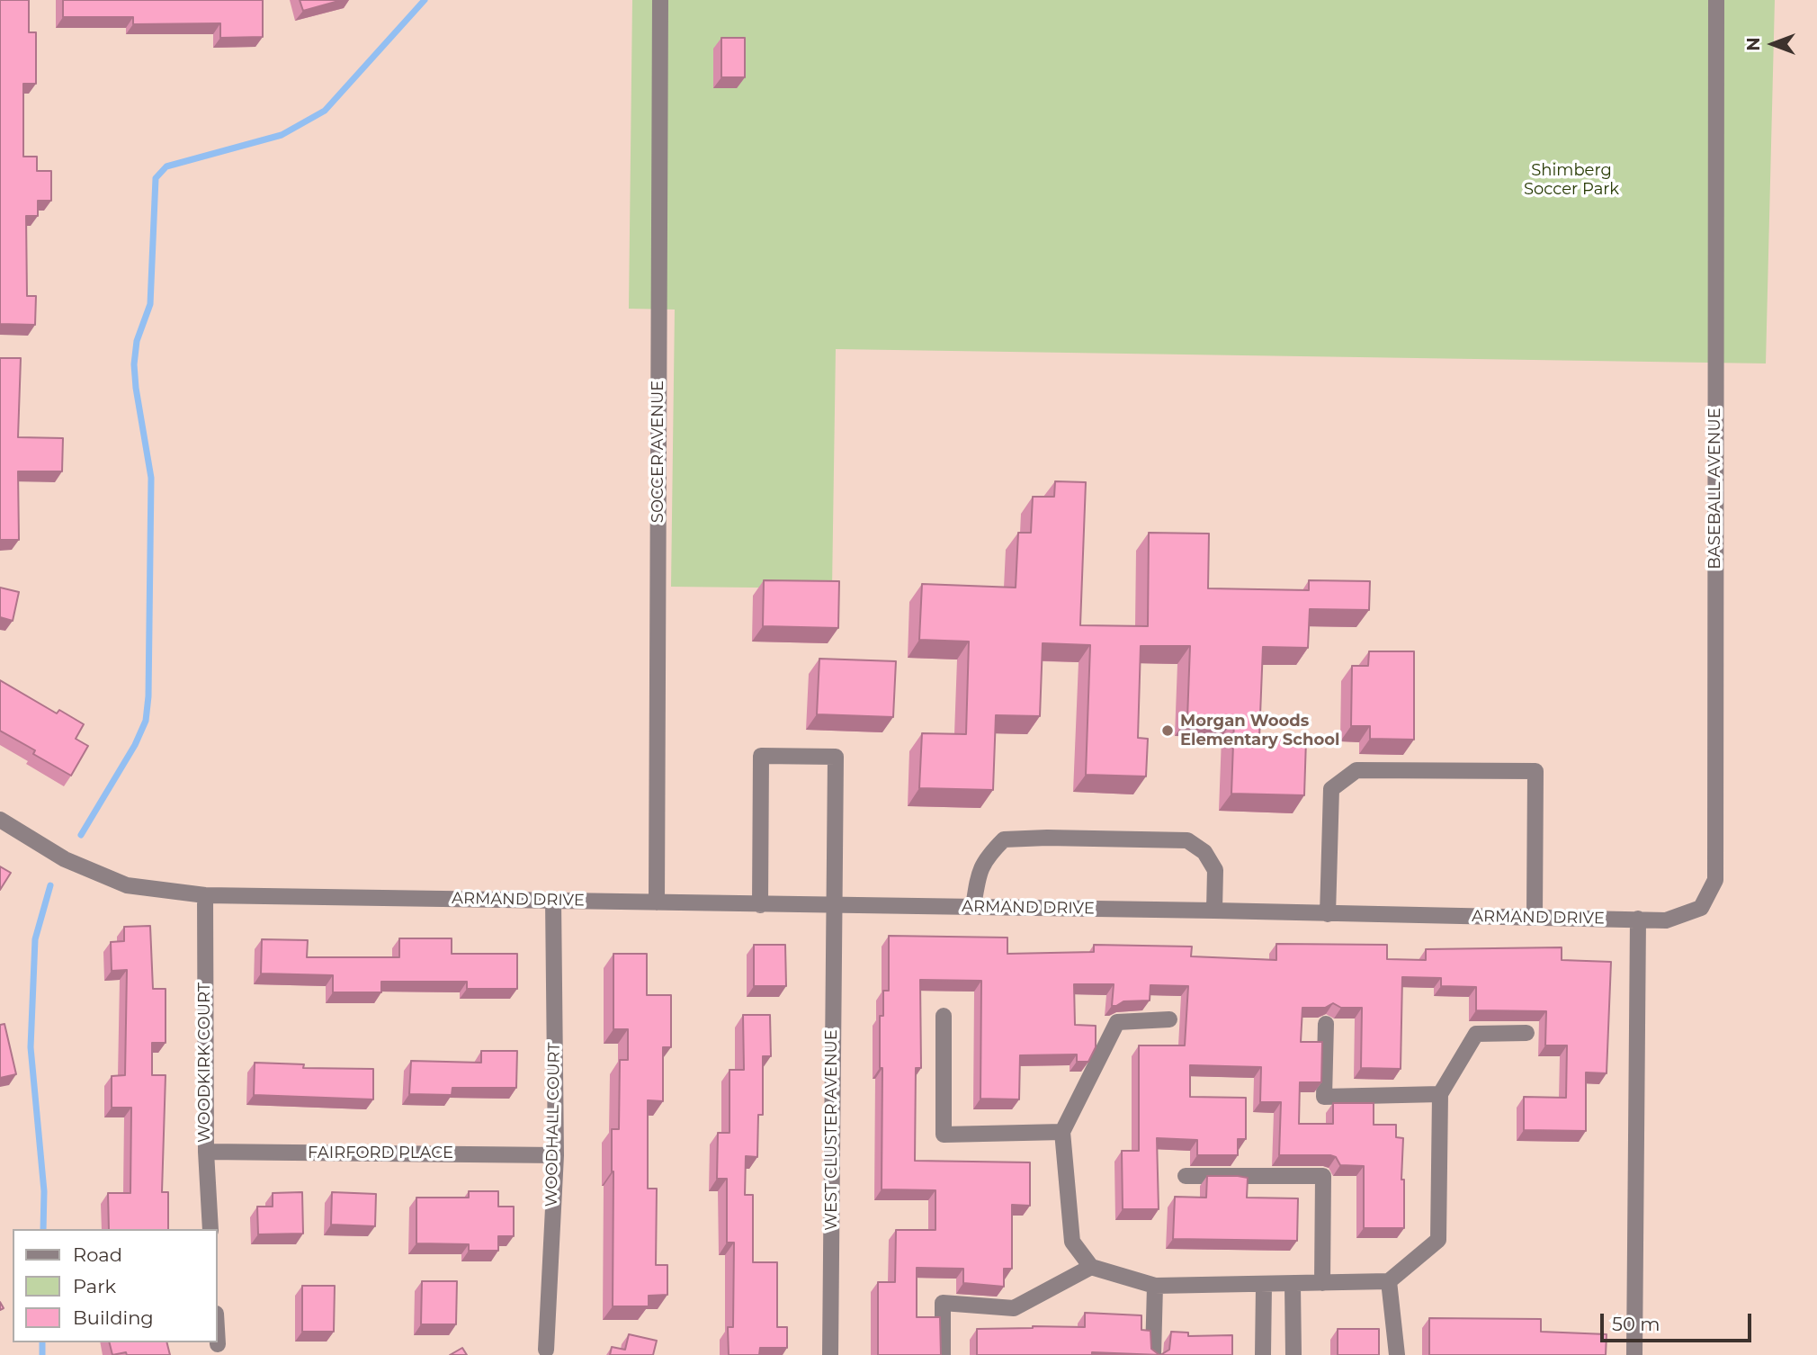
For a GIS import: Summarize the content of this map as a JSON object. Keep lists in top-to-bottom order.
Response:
{
  "streets": {
    "street": [
      "SOCCER AVENUE",
      "BASEBALL AVENUE",
      "ARMAND DRIVE",
      "WOODKIRK COURT",
      "WOODHALL COURT",
      "WEST CLUSTER AVENUE",
      "FAIRFORD PLACE"
    ]
  },
  "crossings": [
    ["SOCCER AVENUE", "ARMAND DRIVE"],
    ["BASEBALL AVENUE", "ARMAND DRIVE"],
    ["ARMAND DRIVE", "WOODKIRK COURT"],
    ["ARMAND DRIVE", "WOODHALL COURT"],
    ["ARMAND DRIVE", "WEST CLUSTER AVENUE"],
    ["WOODKIRK COURT", "FAIRFORD PLACE"],
    ["WOODHALL COURT", "FAIRFORD PLACE"]
  ],
  "parks": ["Shimberg Soccer Park"],
  "places": ["Morgan Woods Elementary School"],
  "legend": ["Road", "Park", "Building"],
  "scale_bar": "50 m",
  "north": "left"
}
